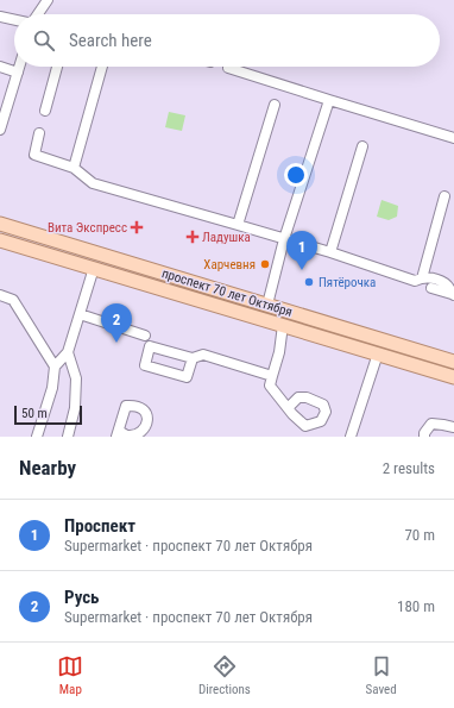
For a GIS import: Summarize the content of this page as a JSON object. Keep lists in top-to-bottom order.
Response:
{
  "streets": {
    "main road": ["проспект 70 лет Октября"]
  },
  "places": {
    "health": ["Вита Экспресс", "Ладушка"],
    "other": ["Харчевня", "Пятёрочка"]
  },
  "scale_bar": "50 m",
  "page": {
    "search": "Search here",
    "pins": ["1", "2"],
    "scale": "50 m",
    "heading": ["Nearby", "2 results"],
    "list": [
      {
        "mark": "1",
        "name": "Проспект",
        "note": "Supermarket · проспект 70 лет Октября",
        "value": "70 m"
      },
      {
        "mark": "2",
        "name": "Русь",
        "note": "Supermarket · проспект 70 лет Октября",
        "value": "180 m"
      }
    ],
    "nav": ["Map", "Directions", "Saved"]
  }
}
